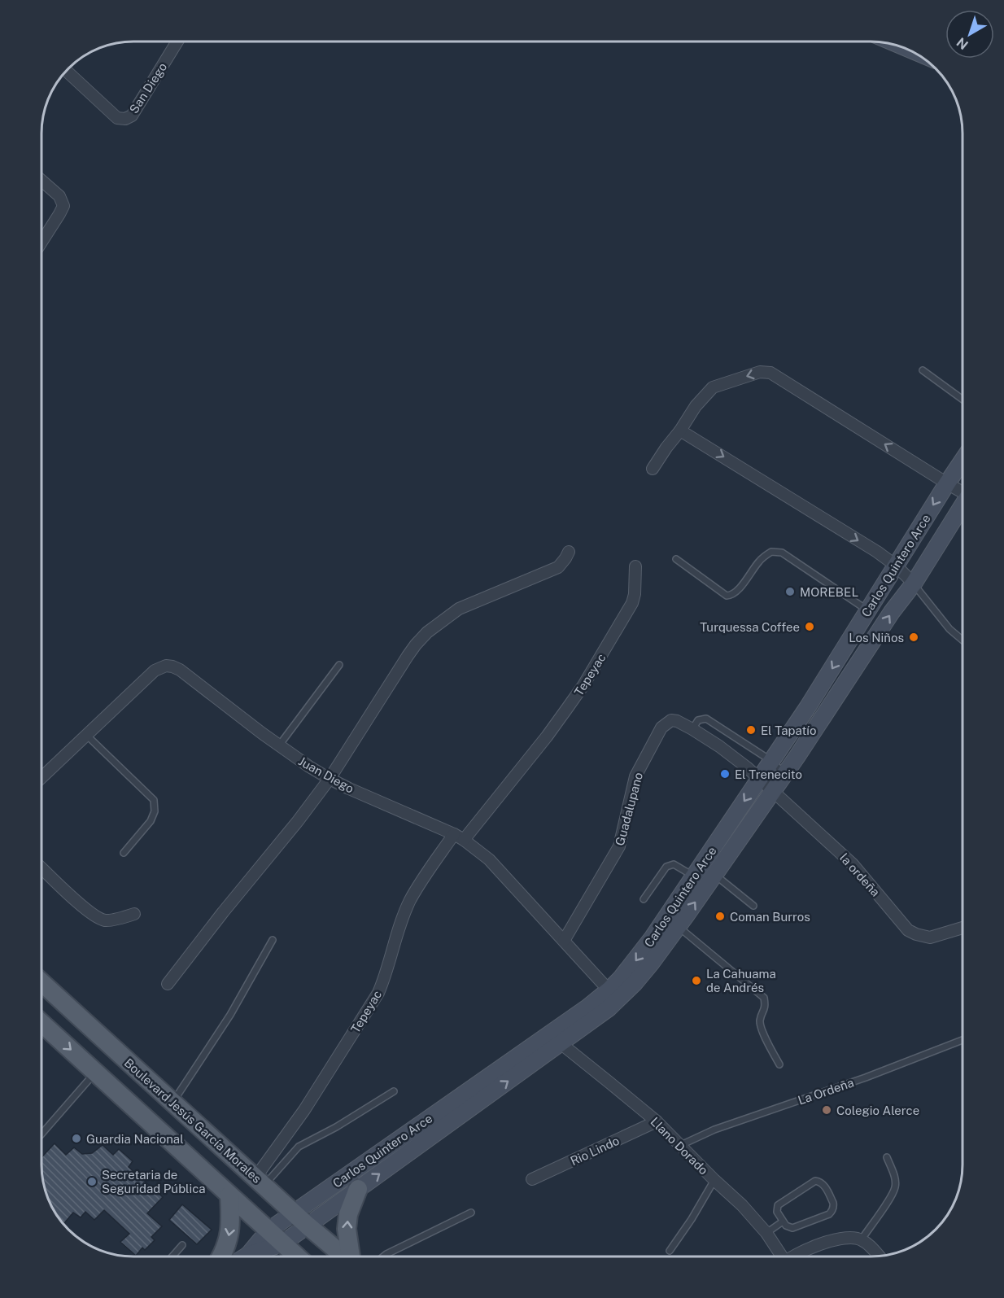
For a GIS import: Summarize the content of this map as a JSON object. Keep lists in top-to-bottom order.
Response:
{
  "streets": {
    "main road": ["Carlos Quintero Arce", "Boulevard Jesús García Morales"],
    "street": [
      "San Diego",
      "Tepeyac",
      "Juan Diego",
      "Guadalupano",
      "la ordeña",
      "Llano Dorado",
      "Rio Lindo"
    ],
    "lane": ["La Ordeña"]
  },
  "crossings": [
    ["Carlos Quintero Arce", "Juan Diego"],
    ["Carlos Quintero Arce", "Guadalupano"],
    ["Carlos Quintero Arce", "la ordeña"],
    ["Carlos Quintero Arce", "Boulevard Jesús García Morales"],
    ["Carlos Quintero Arce", "Llano Dorado"],
    ["Tepeyac", "Juan Diego"],
    ["Tepeyac", "Boulevard Jesús García Morales"],
    ["Juan Diego", "Guadalupano"],
    ["Guadalupano", "la ordeña"],
    ["La Ordeña", "Llano Dorado"],
    ["Llano Dorado", "Rio Lindo"]
  ],
  "places": [
    "MOREBEL",
    "Turquessa Coffee",
    "Los Niños",
    "El Tapatío",
    "El Trenecito",
    "Coman Burros",
    "La Cahuama de Andrés",
    "Colegio Alerce",
    "Guardia Nacional",
    "Secretaria de Seguridad Pública"
  ],
  "north": "bottom left"
}
